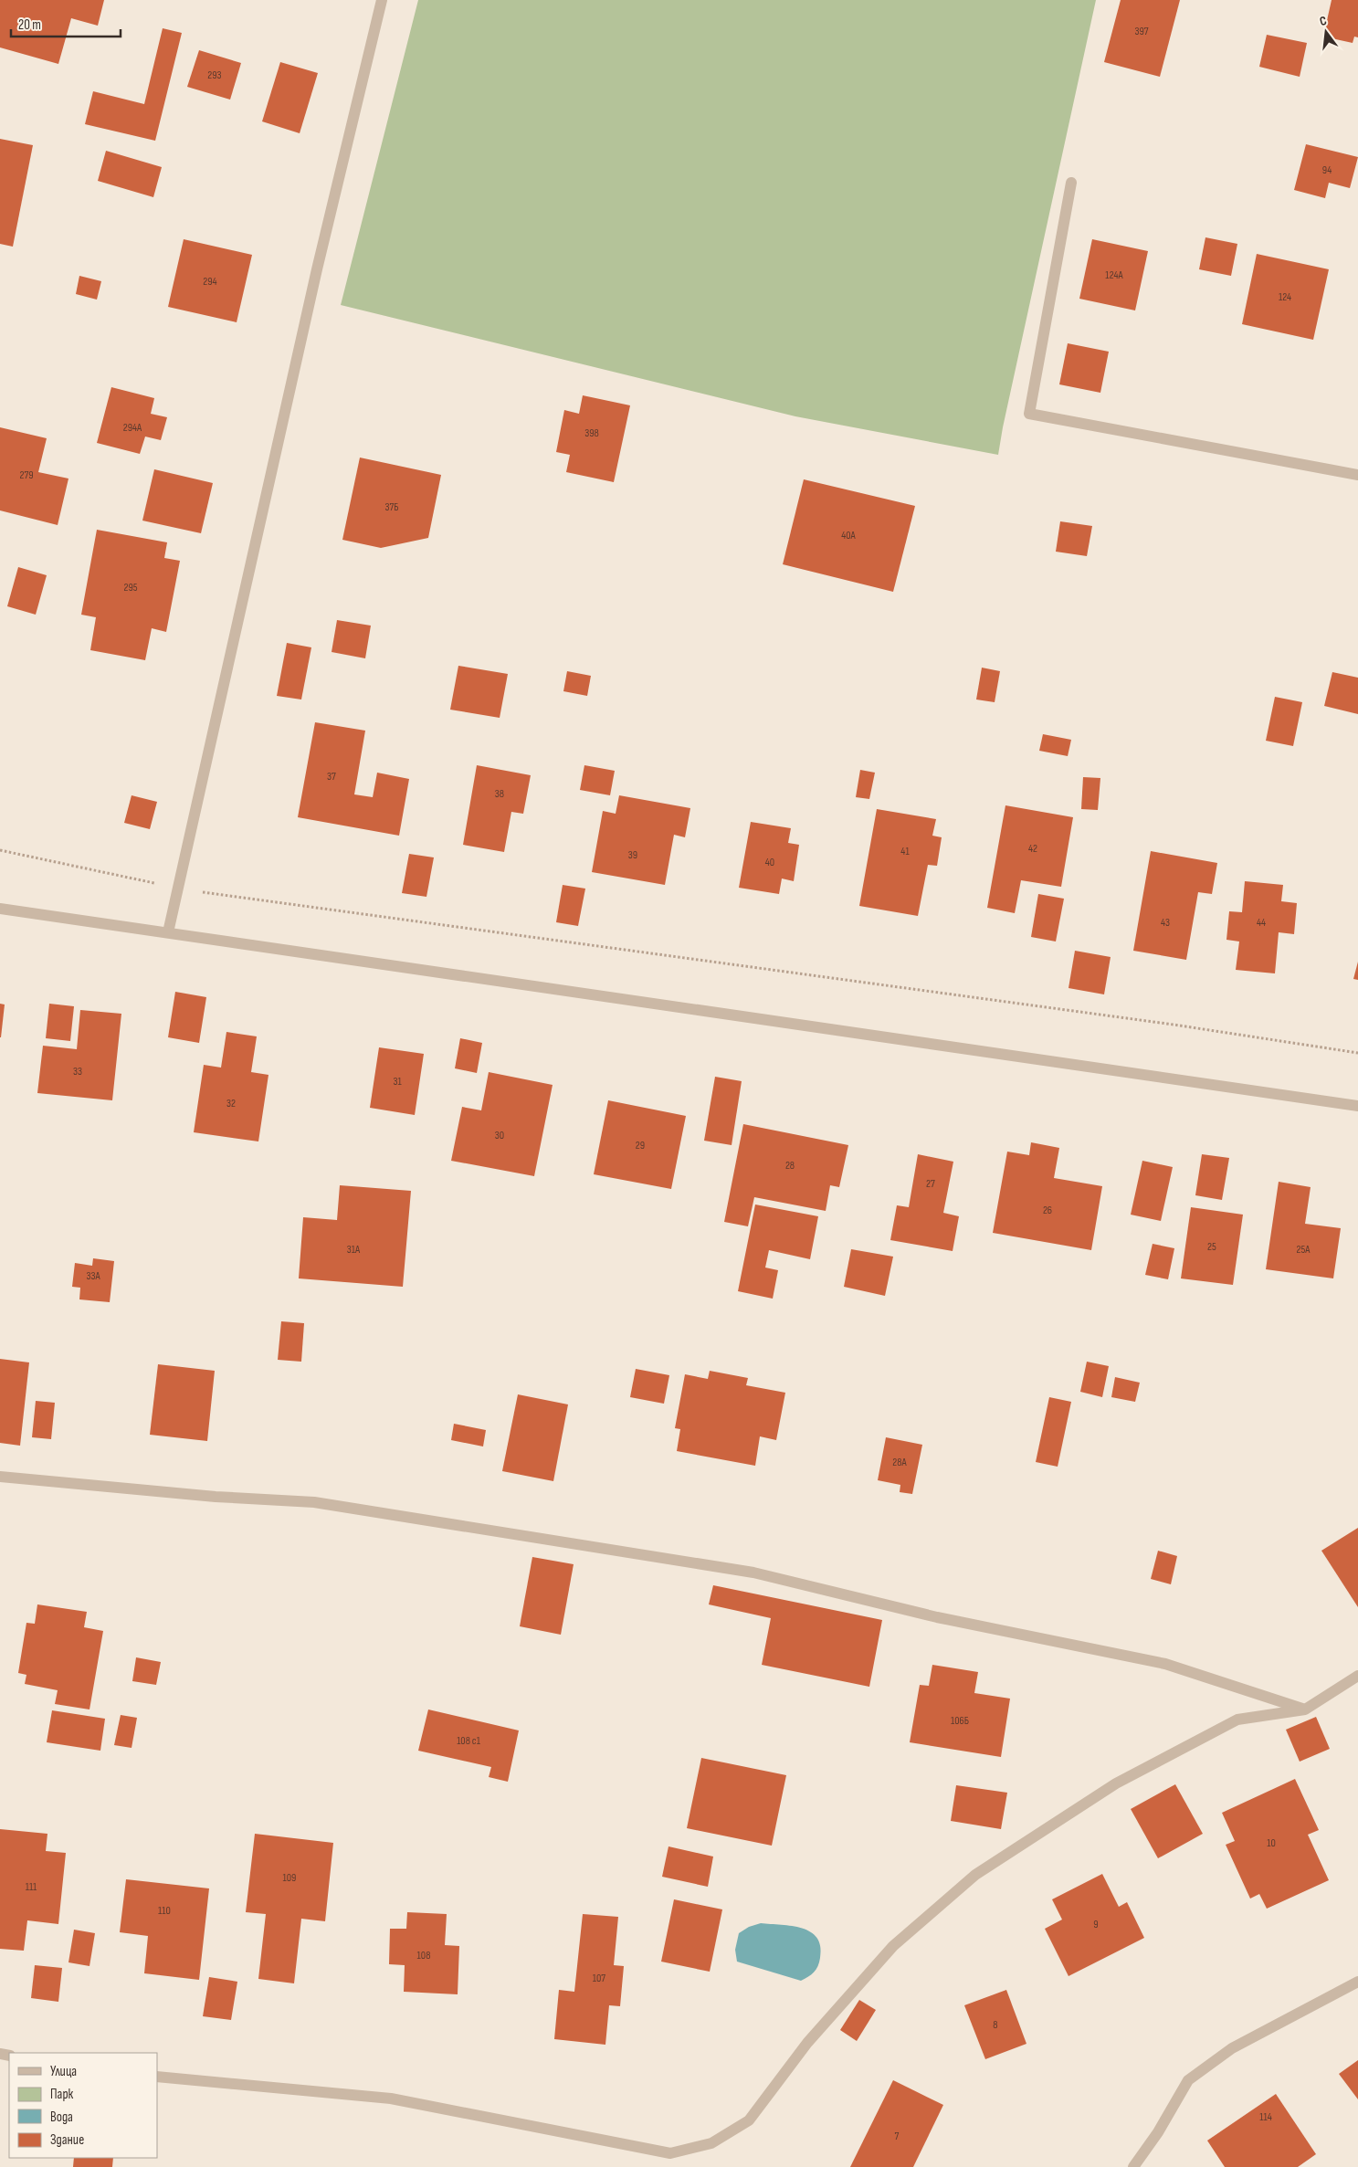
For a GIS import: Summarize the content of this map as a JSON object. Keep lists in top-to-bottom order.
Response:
{
  "house_numbers": [
    "397",
    "293",
    "94",
    "124А",
    "294",
    "124",
    "294А",
    "398",
    "279",
    "37Б",
    "40А",
    "295",
    "37",
    "38",
    "42",
    "41",
    "39",
    "40",
    "43",
    "44",
    "33",
    "31",
    "32",
    "30",
    "29",
    "28",
    "27",
    "26",
    "25",
    "31А",
    "25А",
    "33А",
    "28А",
    "106Б",
    "108 с1",
    "10",
    "109",
    "111",
    "110",
    "9",
    "108",
    "107",
    "8",
    "114",
    "7"
  ],
  "legend": [
    "Улица",
    "Парк",
    "Вода",
    "Здание"
  ],
  "scale_bar": "20 m",
  "north": "top"
}
